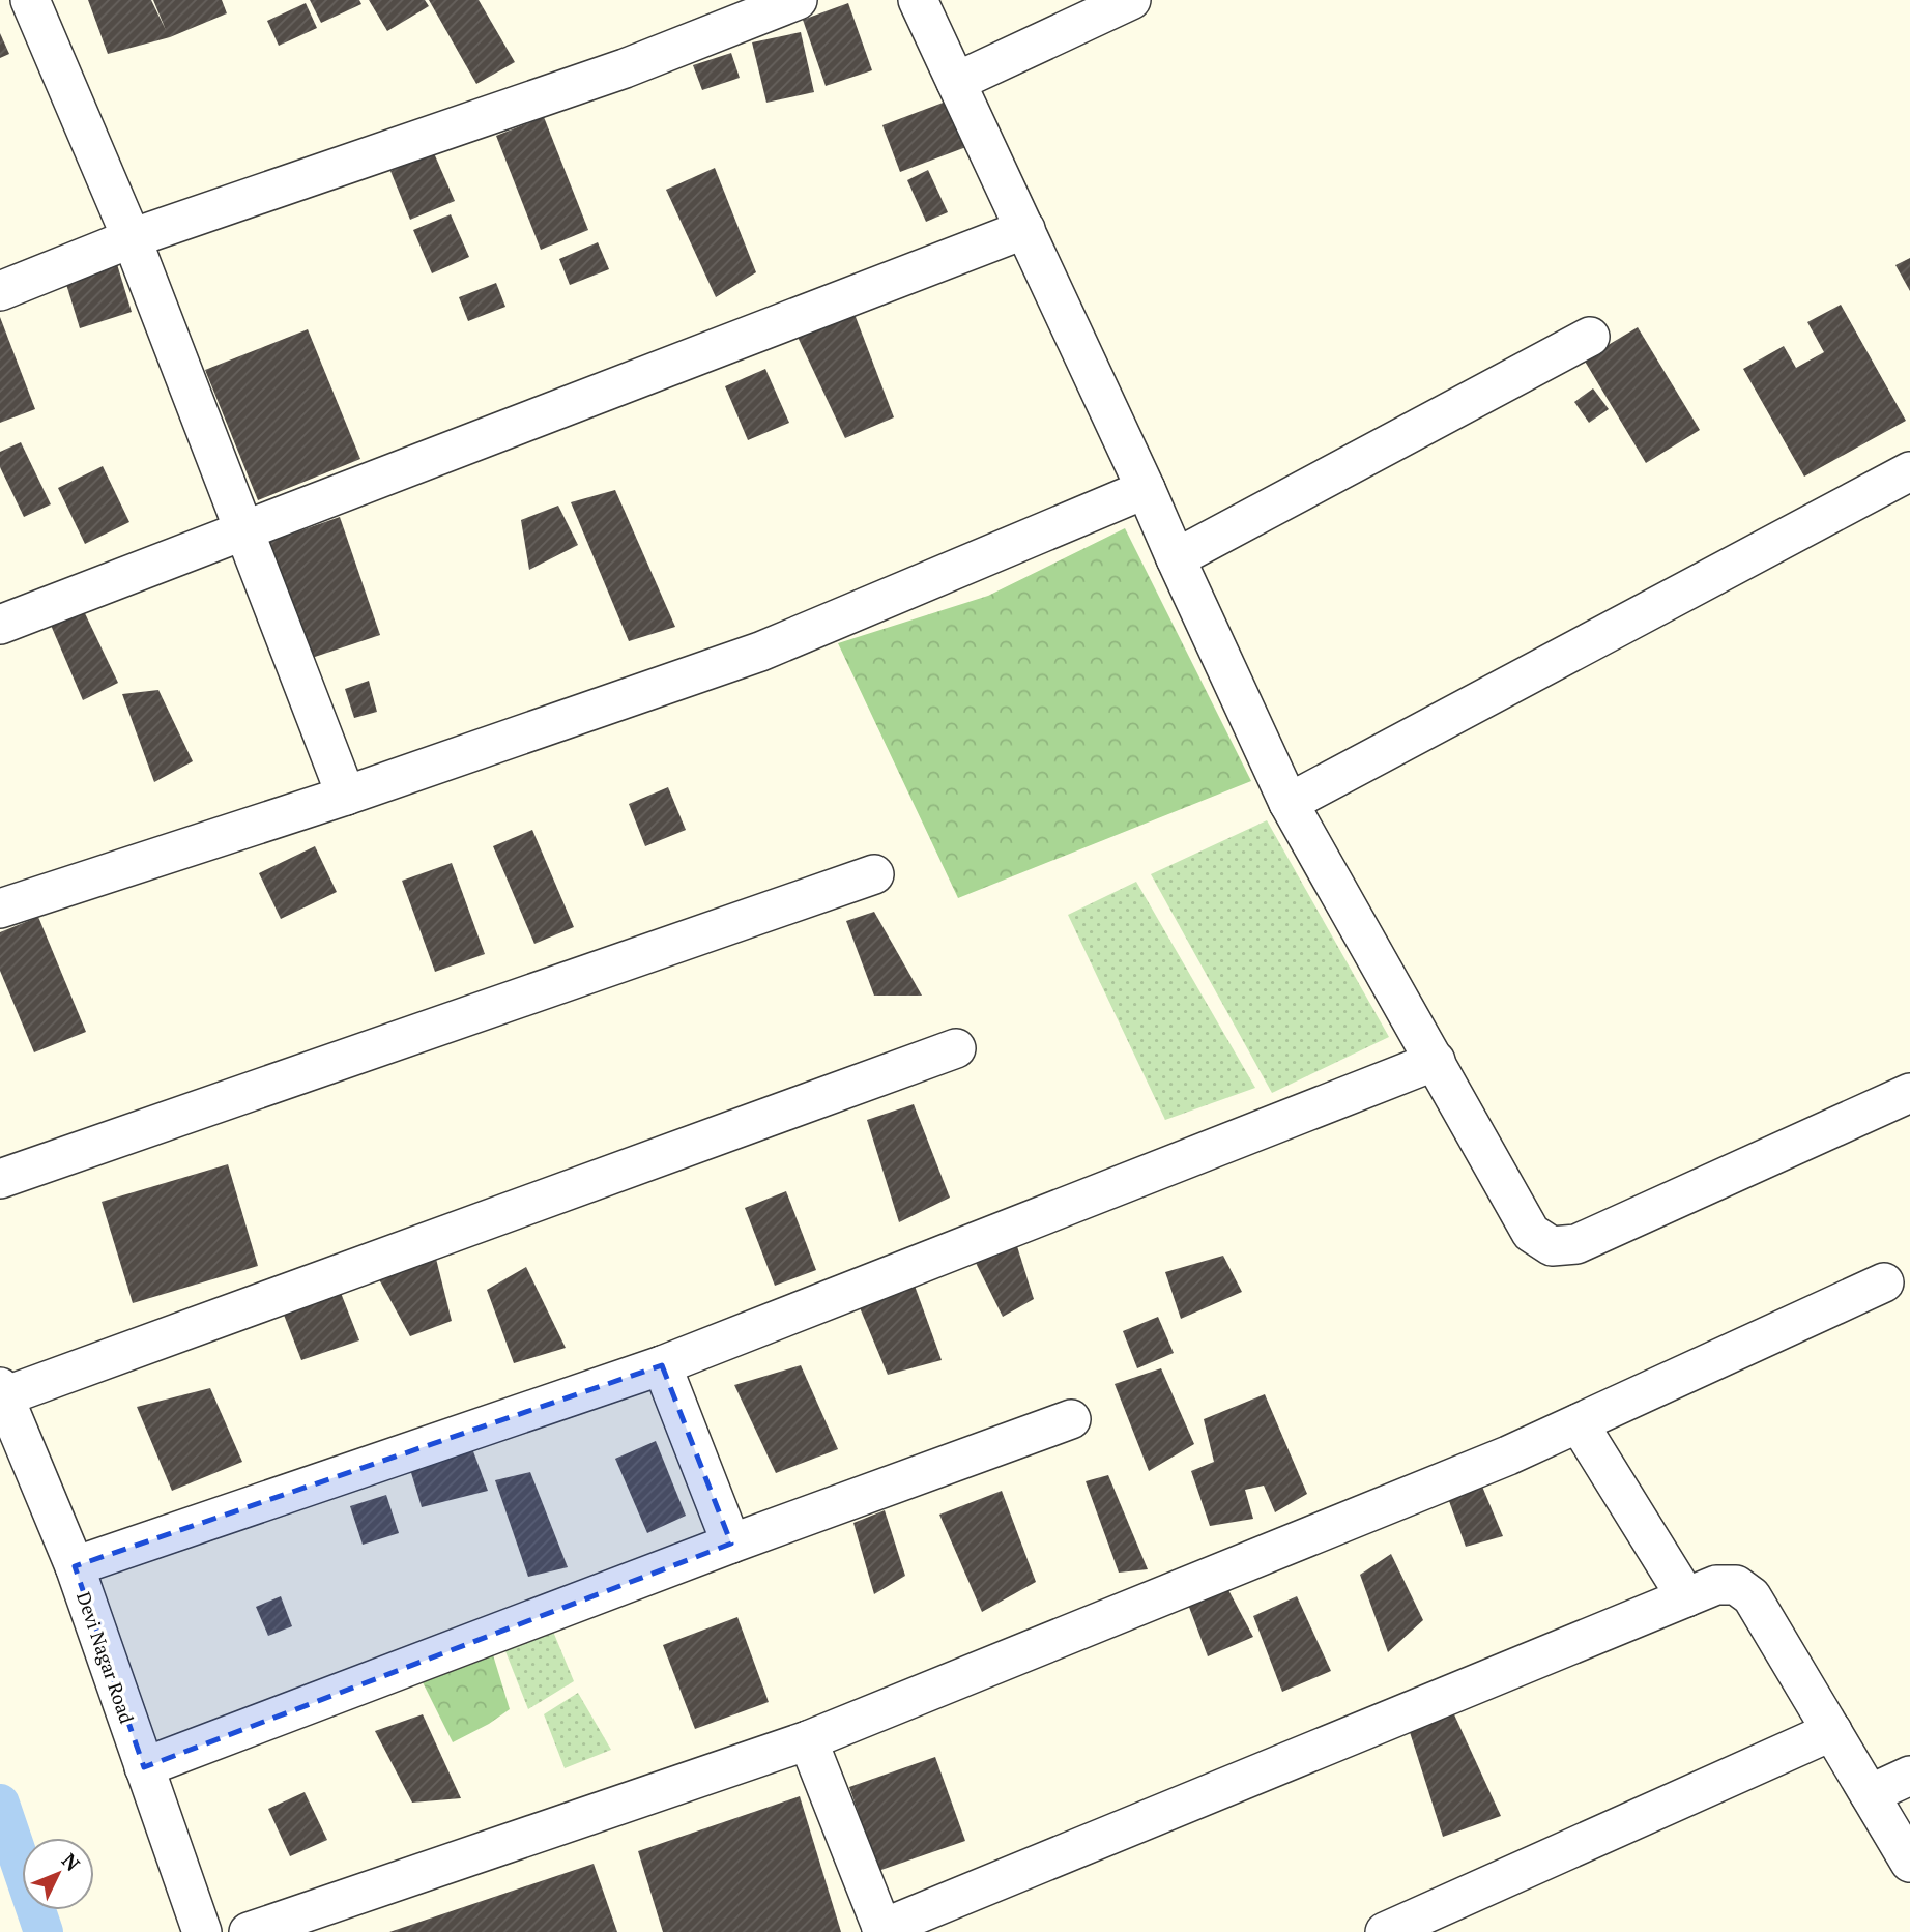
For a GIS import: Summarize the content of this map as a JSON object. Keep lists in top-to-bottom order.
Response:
{
  "streets": {
    "street": ["Devi Nagar Road"]
  },
  "north": "top right"
}
